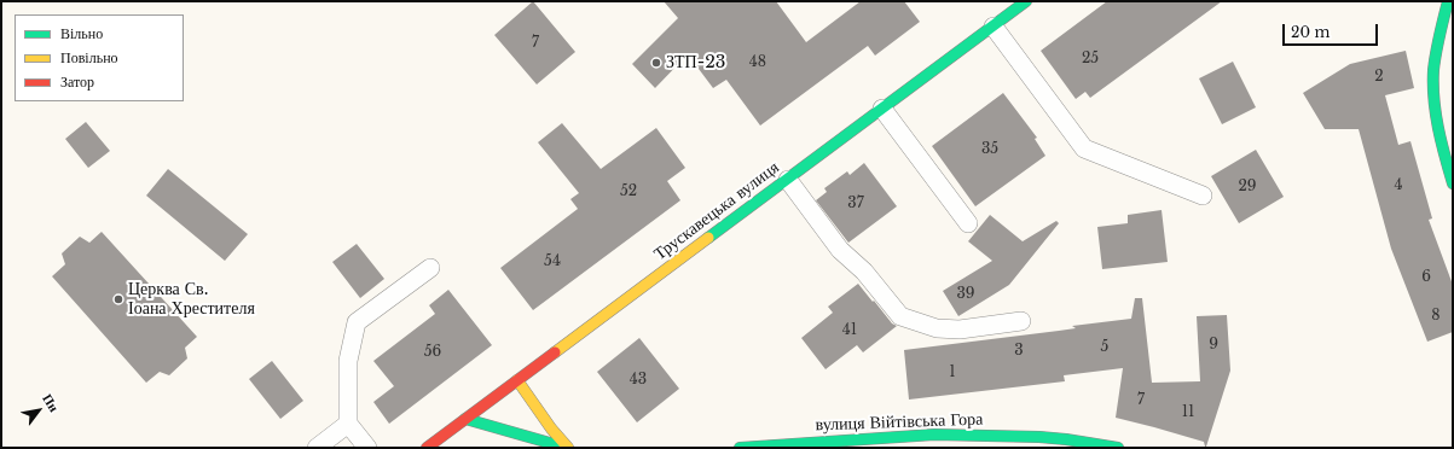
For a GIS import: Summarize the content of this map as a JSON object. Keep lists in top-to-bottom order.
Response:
{
  "streets": {
    "street": ["Трускавецька вулиця", "вулиця Війтівська Гора"]
  },
  "places": ["ЗТП-23", "Церква Св. Іоана Хрестителя"],
  "house_numbers": [
    "7",
    "25",
    "48",
    "2",
    "35",
    "4",
    "29",
    "52",
    "37",
    "54",
    "6",
    "39",
    "8",
    "41",
    "9",
    "5",
    "3",
    "56",
    "1",
    "43",
    "7",
    "11"
  ],
  "legend": ["Вільно", "Повільно", "Затор"],
  "scale_bar": "20 m",
  "north": "top right"
}
